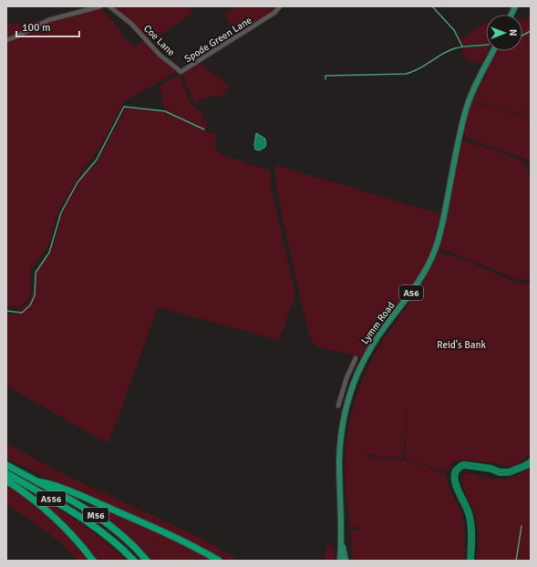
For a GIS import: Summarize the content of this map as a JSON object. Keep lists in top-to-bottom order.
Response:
{
  "streets": {
    "highway": ["A556", "M56"],
    "main road": ["A56", "Lymm Road"],
    "street": ["Spode Green Lane", "Coe Lane"]
  },
  "crossings": [
    ["Spode Green Lane", "Coe Lane"],
    ["A556", "M56"]
  ],
  "parks": ["Reid's Bank"],
  "scale_bar": "100 m",
  "north": "right"
}
